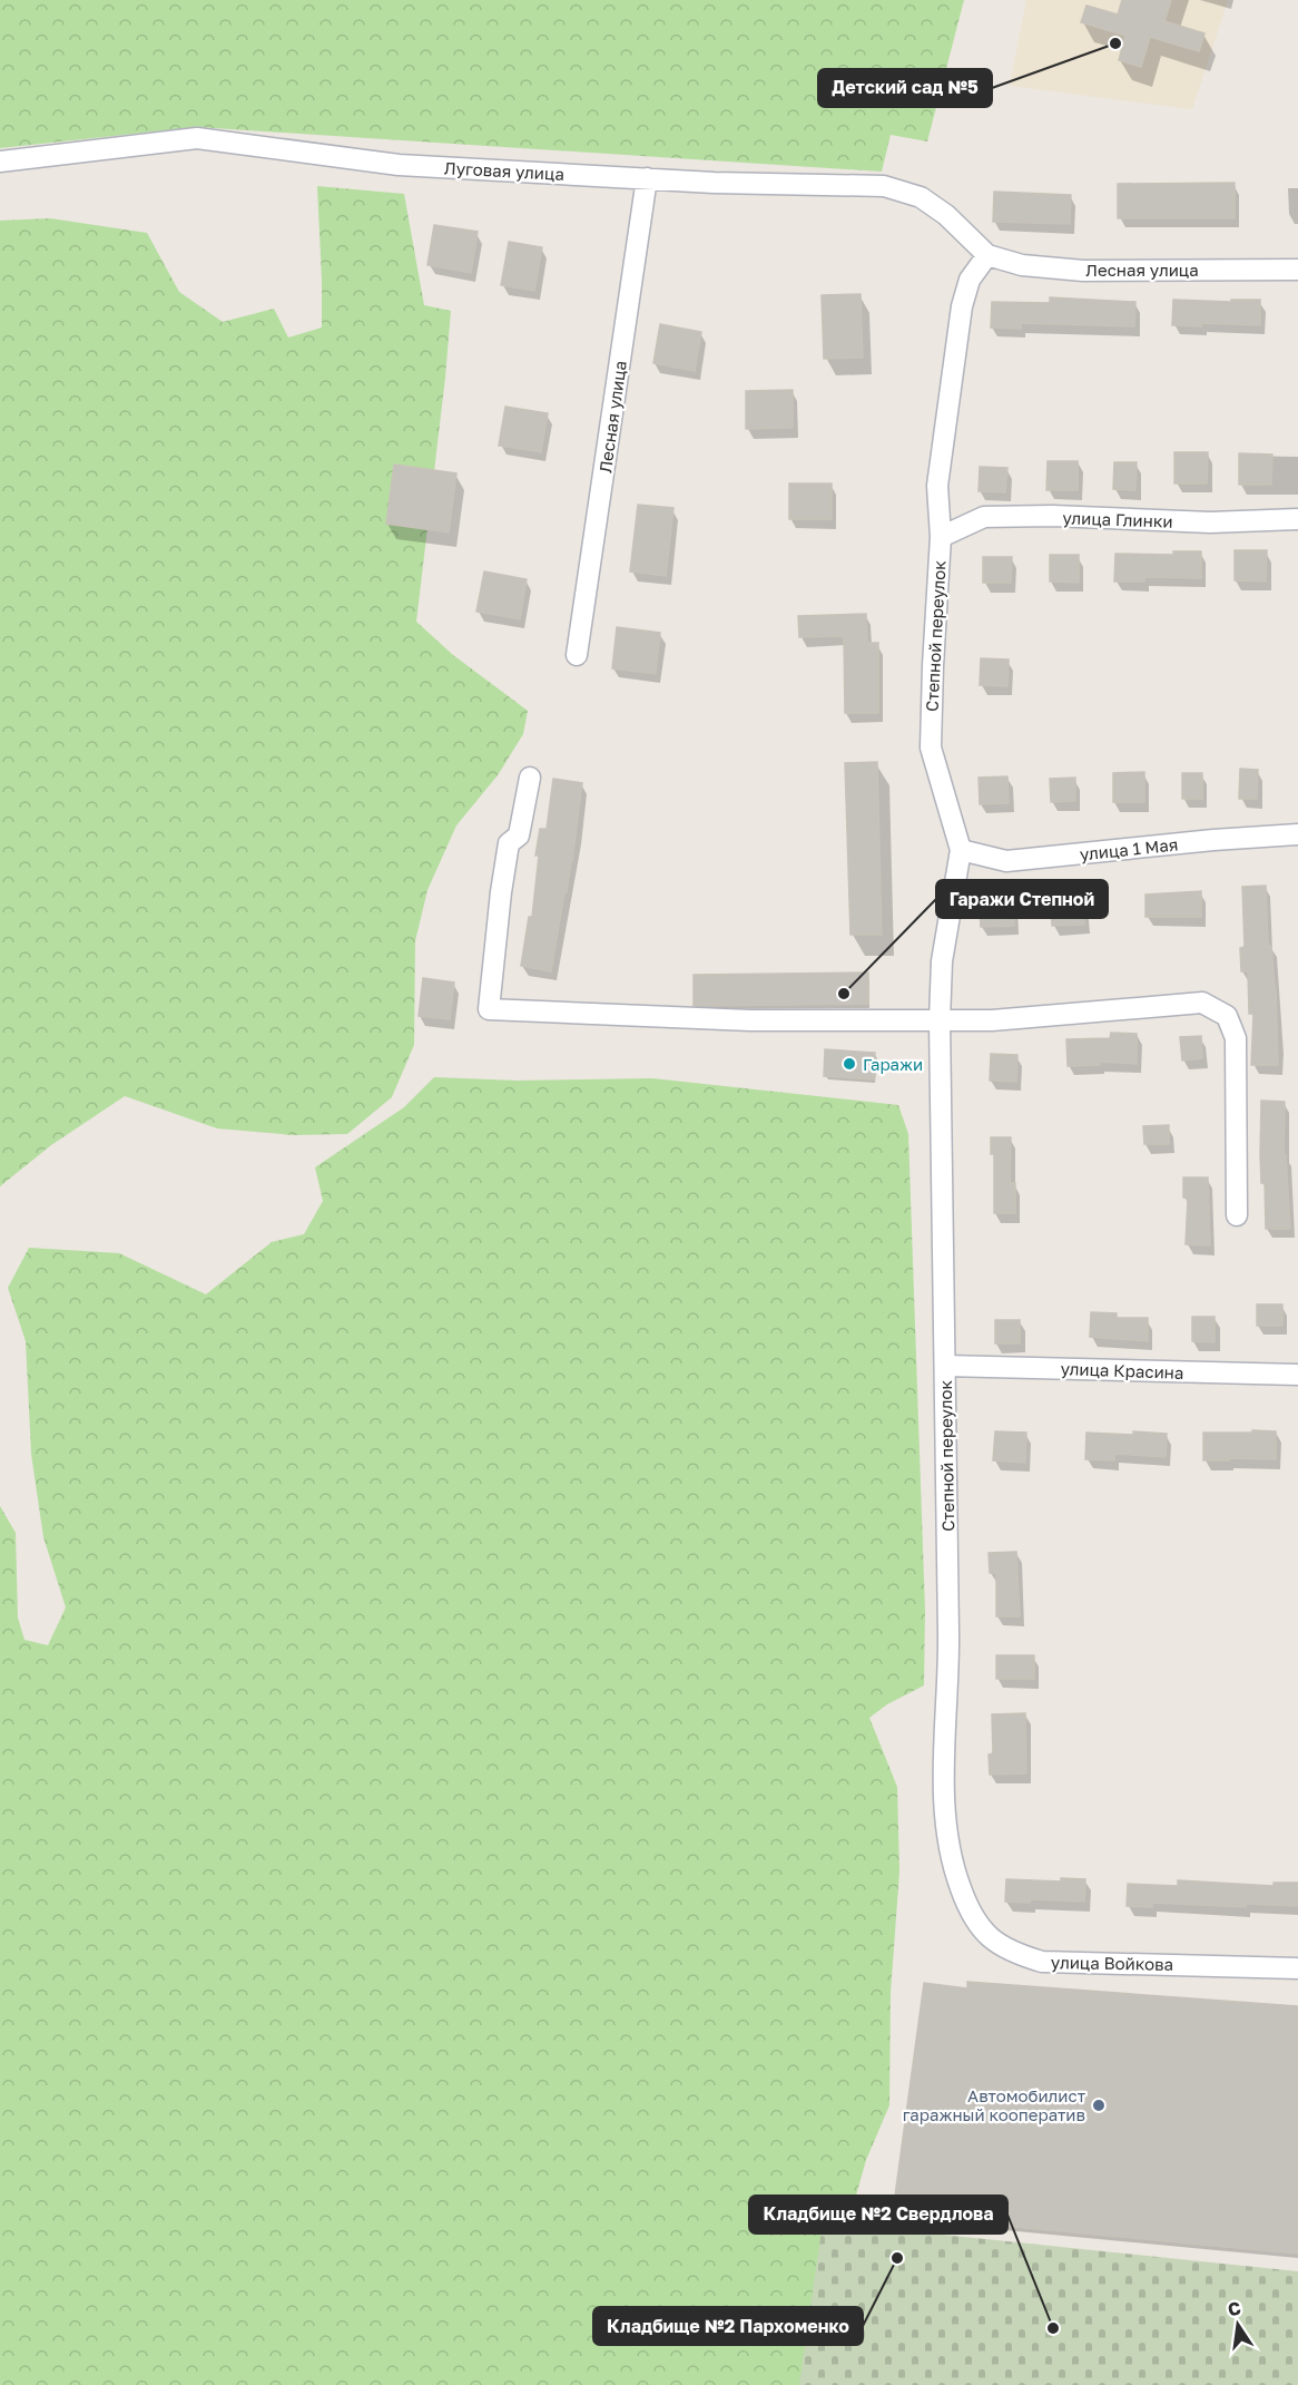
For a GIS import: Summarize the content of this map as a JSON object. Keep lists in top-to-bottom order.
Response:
{
  "streets": {
    "street": [
      "Луговая улица",
      "Лесная улица",
      "улица Глинки",
      "Степной переулок",
      "улица 1 Мая",
      "улица Красина",
      "улица Войкова"
    ]
  },
  "crossings": [
    ["Луговая улица", "Лесная улица"],
    ["Луговая улица", "Степной переулок"],
    ["Лесная улица", "Степной переулок"],
    ["улица Глинки", "Степной переулок"],
    ["Степной переулок", "улица 1 Мая"],
    ["Степной переулок", "улица Красина"],
    ["Степной переулок", "улица Войкова"]
  ],
  "places": [
    "Детский сад №5",
    "Гаражи Степной",
    "Гаражи",
    "Автомобилист гаражный кооператив",
    "Кладбище №2 Пархоменко",
    "Кладбище №2 Свердлова"
  ],
  "north": "top"
}
